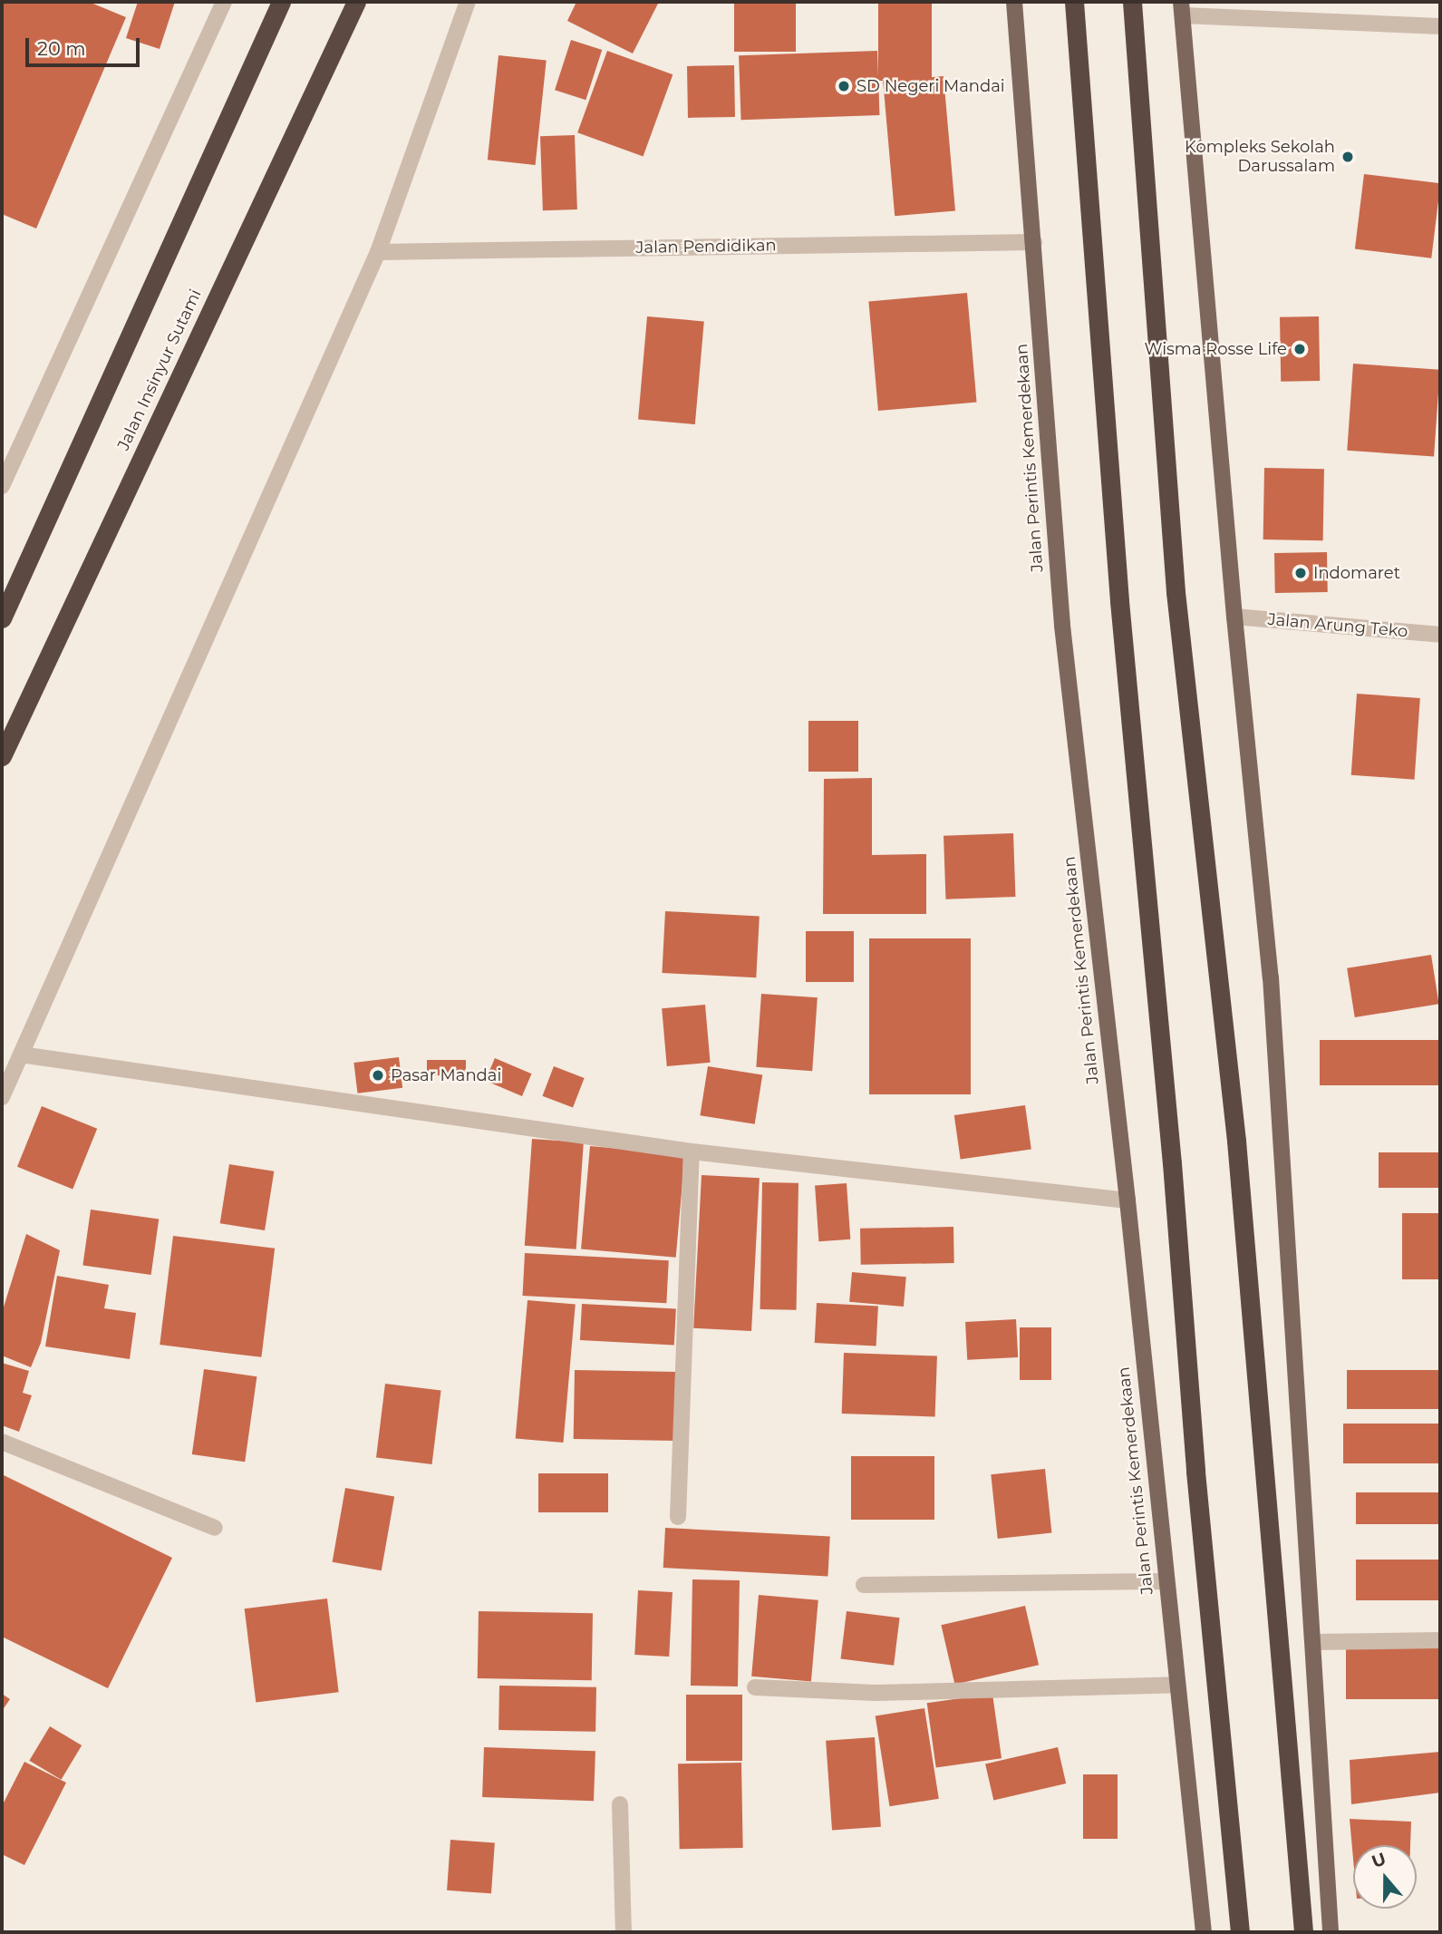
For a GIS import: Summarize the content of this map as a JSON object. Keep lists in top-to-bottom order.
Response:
{
  "streets": {
    "highway": ["Jalan Insinyur Sutami"],
    "main road": ["Jalan Perintis Kemerdekaan"],
    "street": ["Jalan Pendidikan", "Jalan Arung Teko"]
  },
  "crossings": [
    ["Jalan Pendidikan", "Jalan Perintis Kemerdekaan"]
  ],
  "places": [
    "SD Negeri Mandai",
    "Kompleks Sekolah Darussalam",
    "Wisma Rosse Life",
    "Indomaret",
    "Pasar Mandai"
  ],
  "scale_bar": "20 m",
  "north": "top"
}
